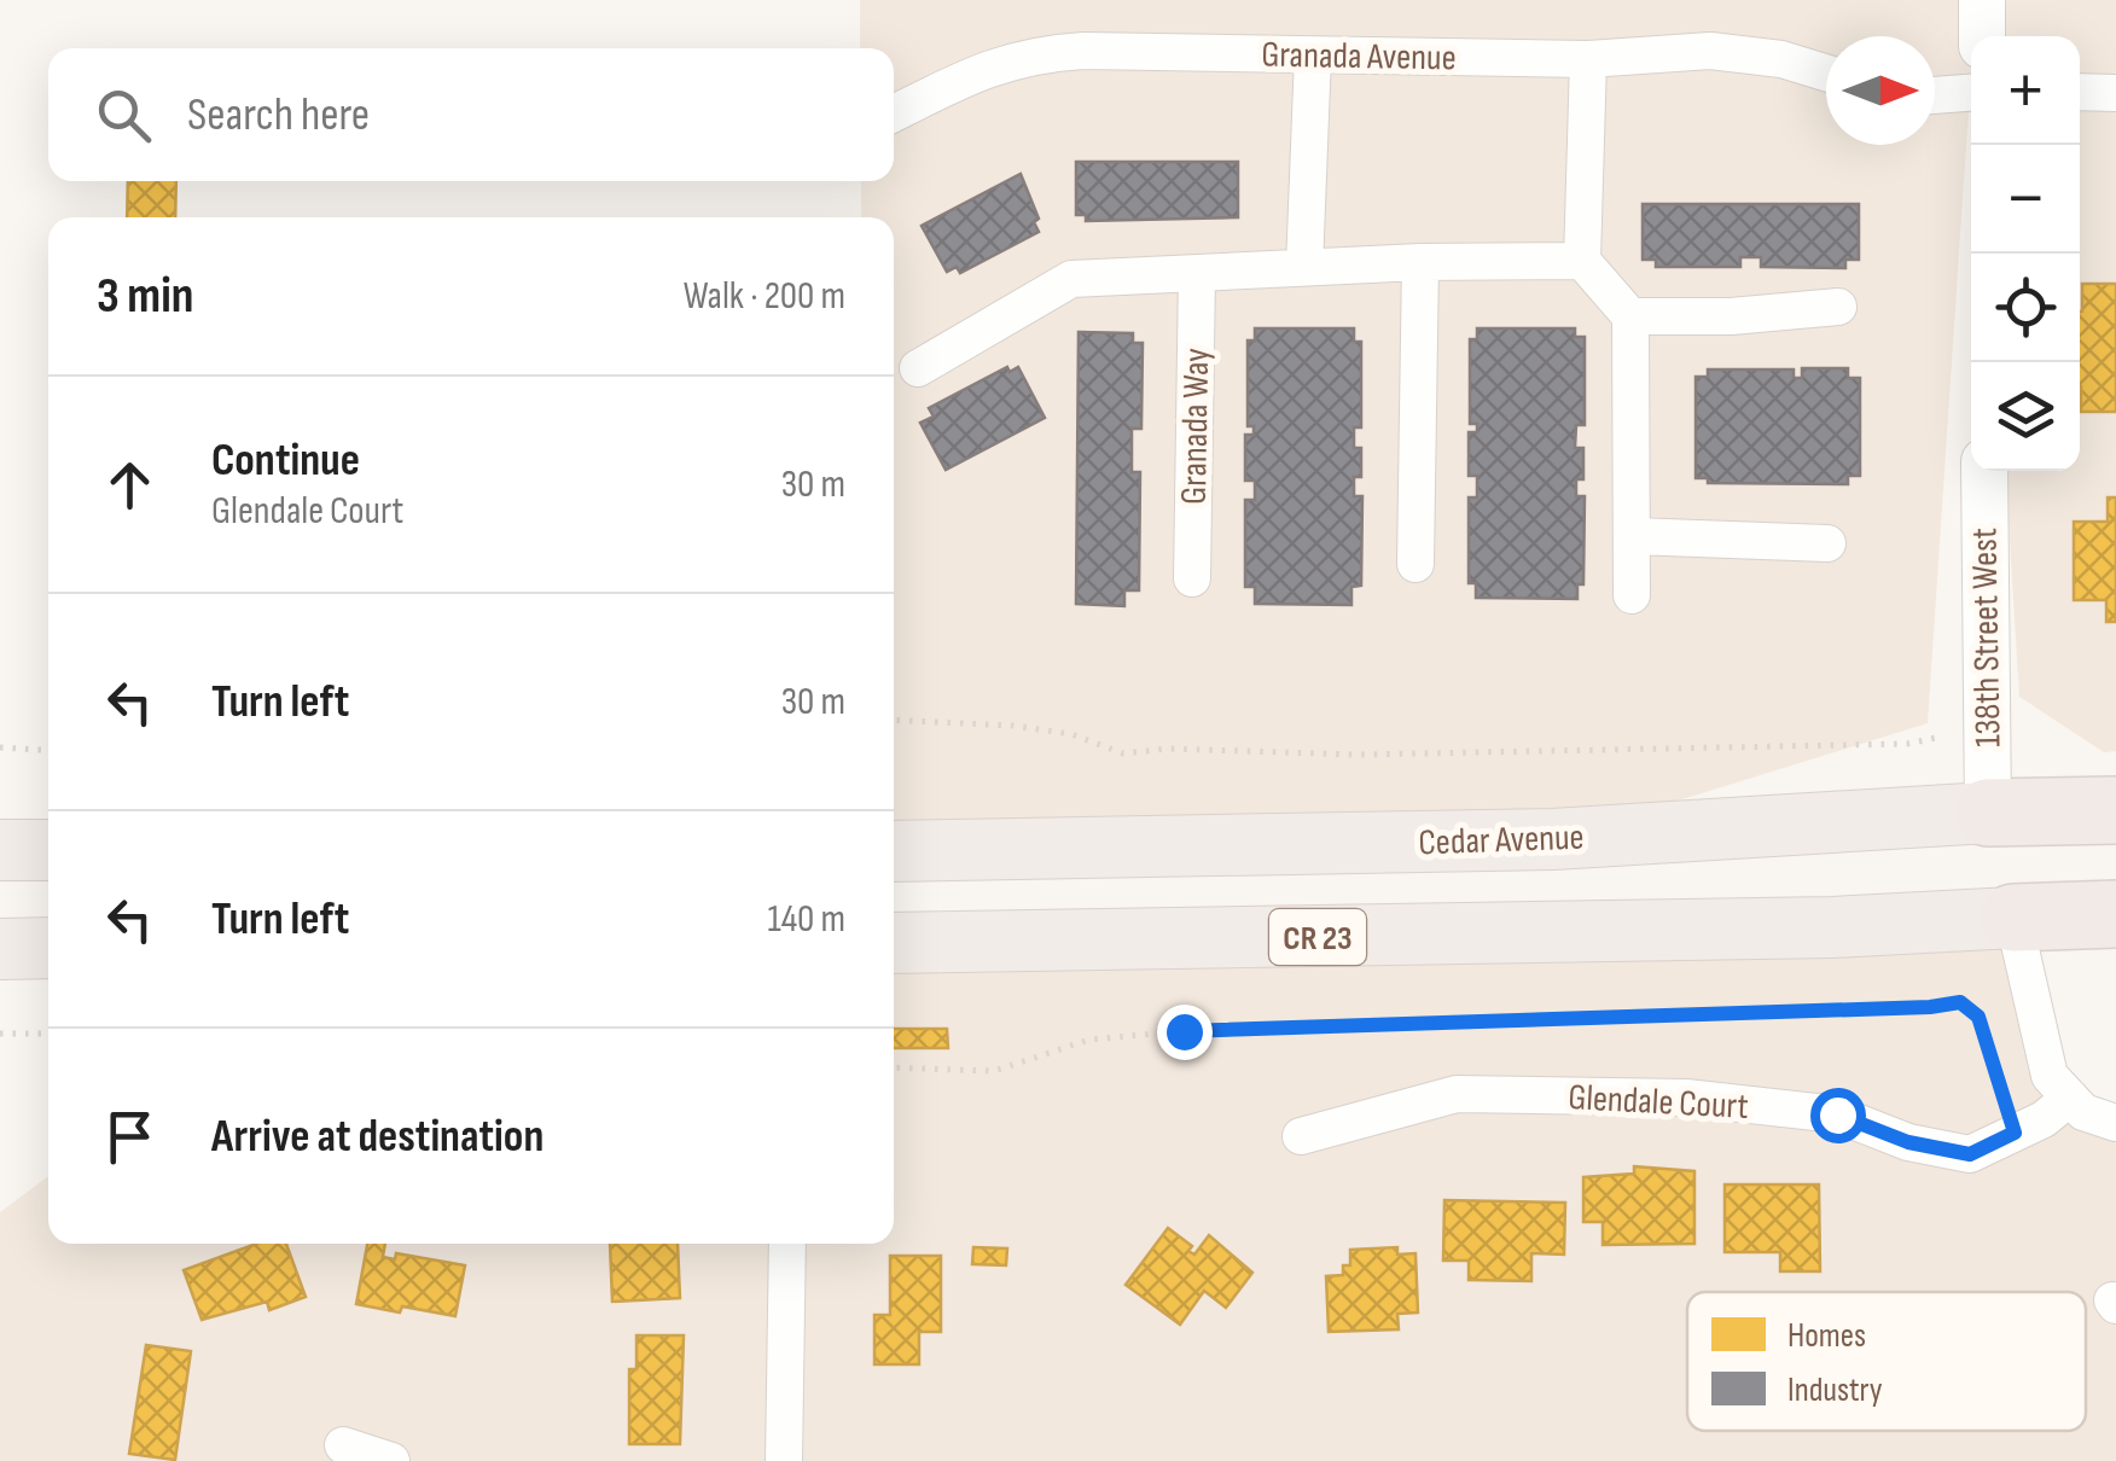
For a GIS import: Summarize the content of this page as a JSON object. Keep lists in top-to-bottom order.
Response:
{
  "streets": {
    "highway": ["Cedar Avenue", "CR 23"],
    "street": [
      "Granada Avenue",
      "Granada Way",
      "138th Street West",
      "Glendale Court"
    ]
  },
  "crossings": [
    ["138th Street West", "Cedar Avenue"]
  ],
  "legend": ["Homes", "Industry"],
  "north": "right",
  "page": {
    "map_buttons": ["+", "−"],
    "search": "Search here",
    "heading": ["3 min", "Walk · 200 m"],
    "list": [
      ["Continue", "Glendale Court", "30 m"],
      ["Turn left", "30 m"],
      ["Turn left", "140 m"],
      "Arrive at destination"
    ]
  }
}
